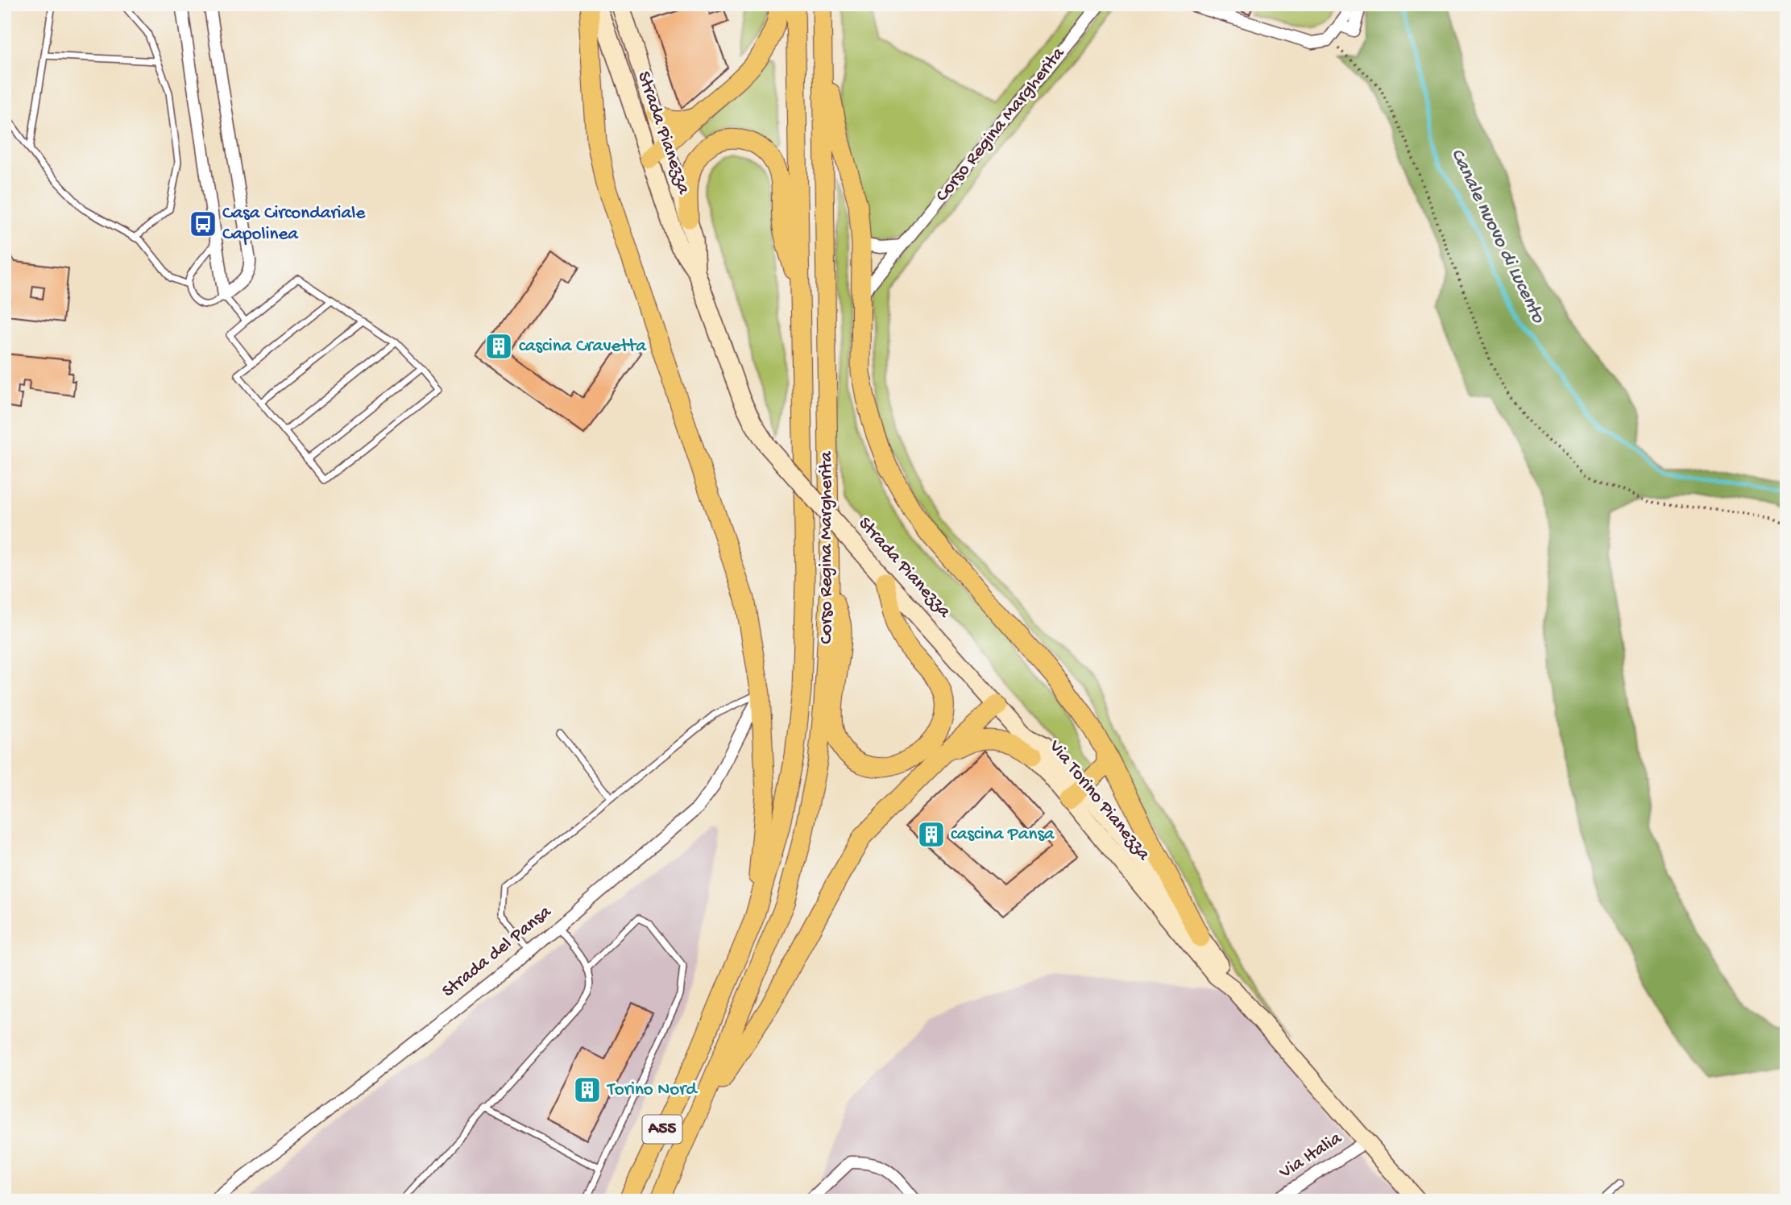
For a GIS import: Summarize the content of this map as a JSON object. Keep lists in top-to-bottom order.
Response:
{
  "streets": {
    "main road": [
      "Corso Regina Margherita",
      "Strada Pianezza",
      "Via Torino Pianezza",
      "A55"
    ],
    "street": ["Strada del Pansa", "Via Italia"]
  },
  "crossings": [
    ["Corso Regina Margherita", "A55"],
    ["Strada Pianezza", "Via Torino Pianezza"],
    ["Via Torino Pianezza", "Via Italia"]
  ],
  "water": ["Canale nuovo di Lucento"],
  "places": {
    "bus stop": ["Casa Circondariale Capolinea"],
    "building": ["cascina Cravetta", "cascina Pansa", "Torino Nord"]
  }
}
